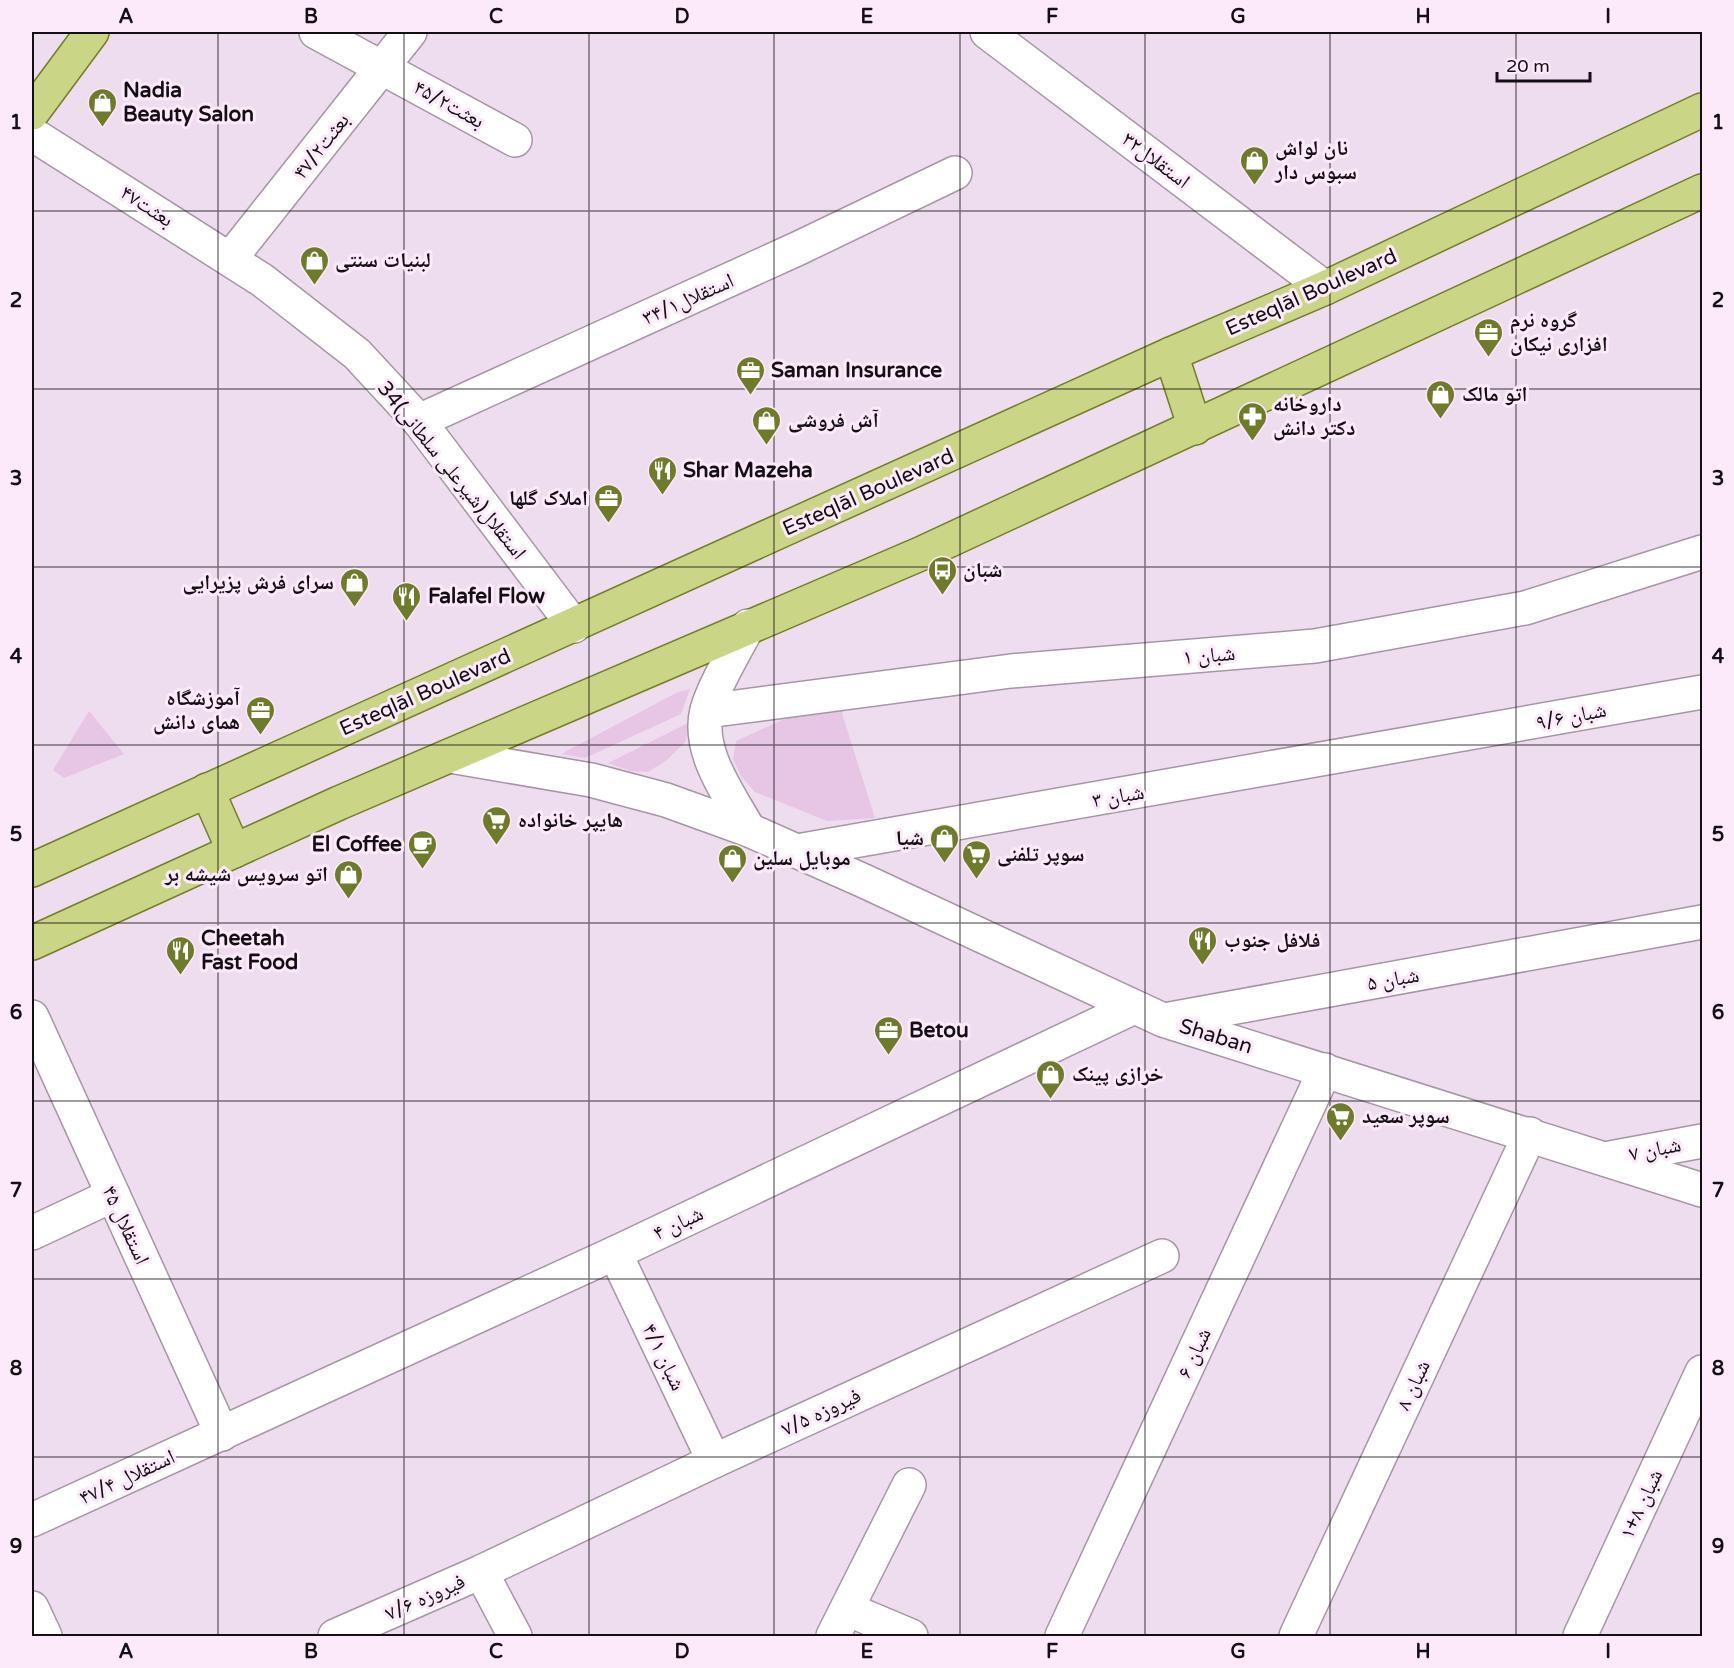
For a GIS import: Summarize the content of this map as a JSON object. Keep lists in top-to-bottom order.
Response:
{
  "streets": {
    "main road": ["Esteqlāl Boulevard"],
    "street": [
      "بعثت۴۵/۲",
      "بعثت۴۷/۲",
      "استقلال۳۲",
      "بعثت۴۷",
      "استقلال۳۴/۱",
      "34استقلال(شیرعلی سلطانی)",
      "۱ شبان",
      "۹/۶ شبان",
      "۳ شبان",
      "۵ شبان",
      "Shaban",
      "۷ شبان",
      "۴ شبان",
      "۴۵ استقلال",
      "۶ شبان",
      "۴/۱ شبان",
      "۸ شبان",
      "۷/۵ فیروزه",
      "۴۷/۴ استقلال",
      "۱+۸ شبان",
      "۷/۶ فیروزه"
    ]
  },
  "crossings": [
    ["بعثت۴۵/۲", "بعثت۴۷/۲"],
    ["بعثت۴۷/۲", "بعثت۴۷"],
    ["استقلال۳۲", "Esteqlāl Boulevard"],
    ["بعثت۴۷", "34استقلال(شیرعلی سلطانی)"],
    ["Esteqlāl Boulevard", "34استقلال(شیرعلی سلطانی)"],
    ["استقلال۳۴/۱", "34استقلال(شیرعلی سلطانی)"],
    ["۹/۶ شبان", "۳ شبان"],
    ["۳ شبان", "Shaban"],
    ["۵ شبان", "Shaban"],
    ["Shaban", "۷ شبان"],
    ["Shaban", "۴ شبان"],
    ["Shaban", "۶ شبان"],
    ["Shaban", "۸ شبان"],
    ["۴ شبان", "۴۵ استقلال"],
    ["۴ شبان", "۴/۱ شبان"],
    ["۴ شبان", "۴۷/۴ استقلال"],
    ["۴۵ استقلال", "۴۷/۴ استقلال"],
    ["۴/۱ شبان", "۷/۵ فیروزه"],
    ["۷/۵ فیروزه", "۷/۶ فیروزه"]
  ],
  "places": {
    "shop": [
      "Nadia Beauty Salon",
      "نان لواش سبوس دار",
      "لبنیات سنتی",
      "اتو مالک",
      "آش فروشی",
      "سرای فرش پزیرایی",
      "شیا",
      "موبایل سلین",
      "اتو سرویس شیشه بر",
      "خرازی پینک"
    ],
    "office": [
      "گروه نرم افزاری نیکان",
      "Saman Insurance",
      "املاک گلها",
      "آموزشگاه همای دانش",
      "Betou"
    ],
    "pharmacy": ["داروخانه دکتر دانش"],
    "restaurant": [
      "Shar Mazeha",
      "Falafel Flow",
      "فلافل جنوب",
      "Cheetah Fast Food"
    ],
    "bus stop": ["شبان"],
    "supermarket": ["هایپر خانواده", "سوپر تلفنی", "سوپر سعید"],
    "cafe": ["El Coffee"]
  },
  "scale_bar": "20 m",
  "grid": {
    "columns": [
      "A",
      "B",
      "C",
      "D",
      "E",
      "F",
      "G",
      "H",
      "I"
    ],
    "rows": [
      "1",
      "2",
      "3",
      "4",
      "5",
      "6",
      "7",
      "8",
      "9"
    ]
  }
}
